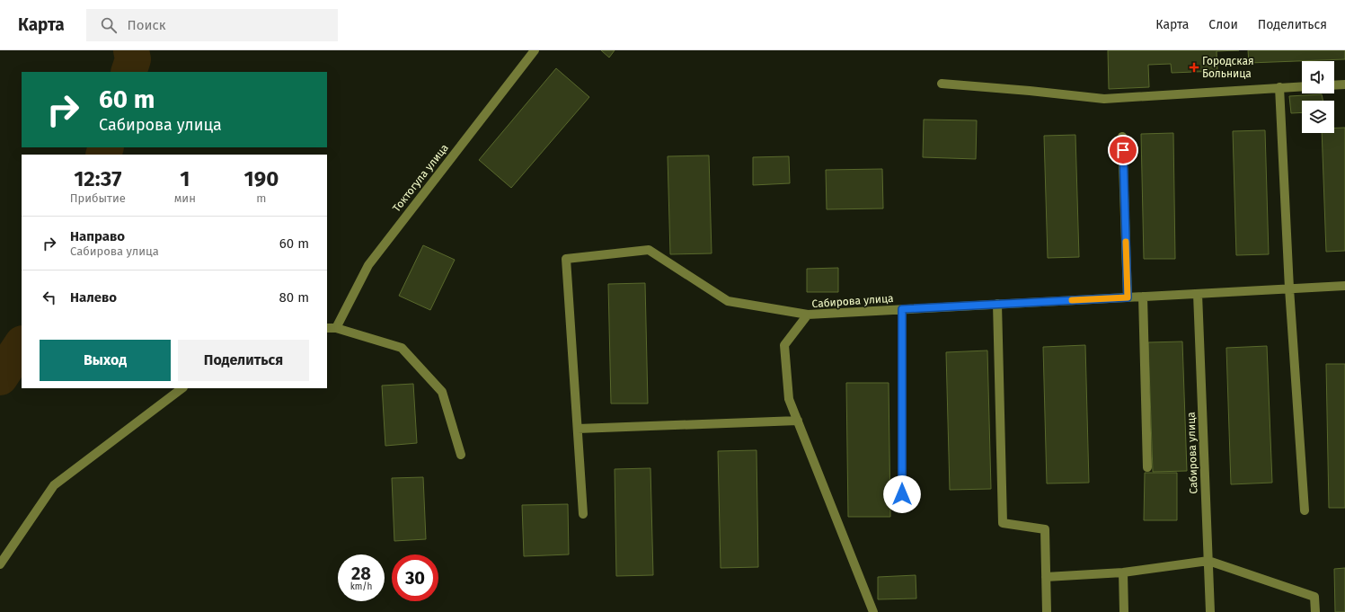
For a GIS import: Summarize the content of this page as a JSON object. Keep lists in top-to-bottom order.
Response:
{
  "streets": {
    "street": ["Токтогула улица", "Сабирова улица"]
  },
  "places": {
    "health": ["Городская Больница"]
  },
  "page": {
    "header": "Карта",
    "search": "Поиск",
    "nav": ["Карта", "Слои", "Поделиться"],
    "turn": ["60 m", "Сабирова улица"],
    "eta": [
      "12:37",
      "Прибытие",
      "1",
      "мин",
      "190",
      "m"
    ],
    "list": [
      {
        "name": "Направо",
        "note": "Сабирова улица",
        "value": "60 m"
      },
      {
        "name": "Налево",
        "value": "80 m"
      }
    ],
    "buttons": ["Выход", "Поделиться"],
    "speed": "28 km/h",
    "limit": "30"
  }
}
